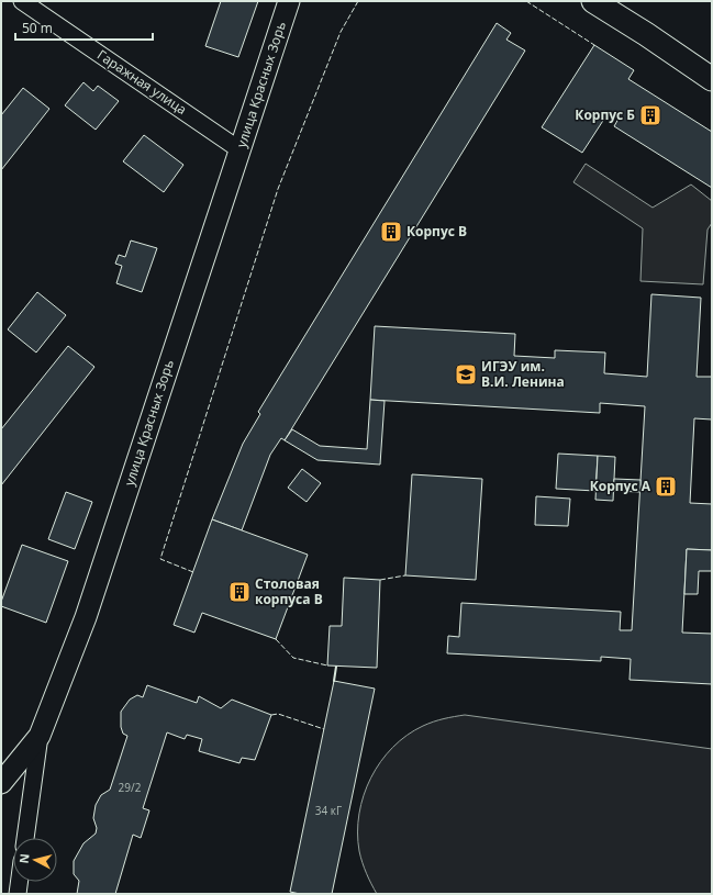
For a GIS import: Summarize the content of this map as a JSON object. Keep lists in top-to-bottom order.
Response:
{
  "streets": {
    "street": ["Гаражная улица", "улица Красных Зорь"]
  },
  "crossings": [
    ["Гаражная улица", "улица Красных Зорь"]
  ],
  "places": {
    "building": [
      "Корпус Б",
      "Корпус В",
      "Корпус А",
      "Столовая корпуса В"
    ],
    "school or university": ["ИГЭУ им. В.И. Ленина"]
  },
  "house_numbers": ["29/2", "34 кГ"],
  "scale_bar": "50 m",
  "north": "left"
}
